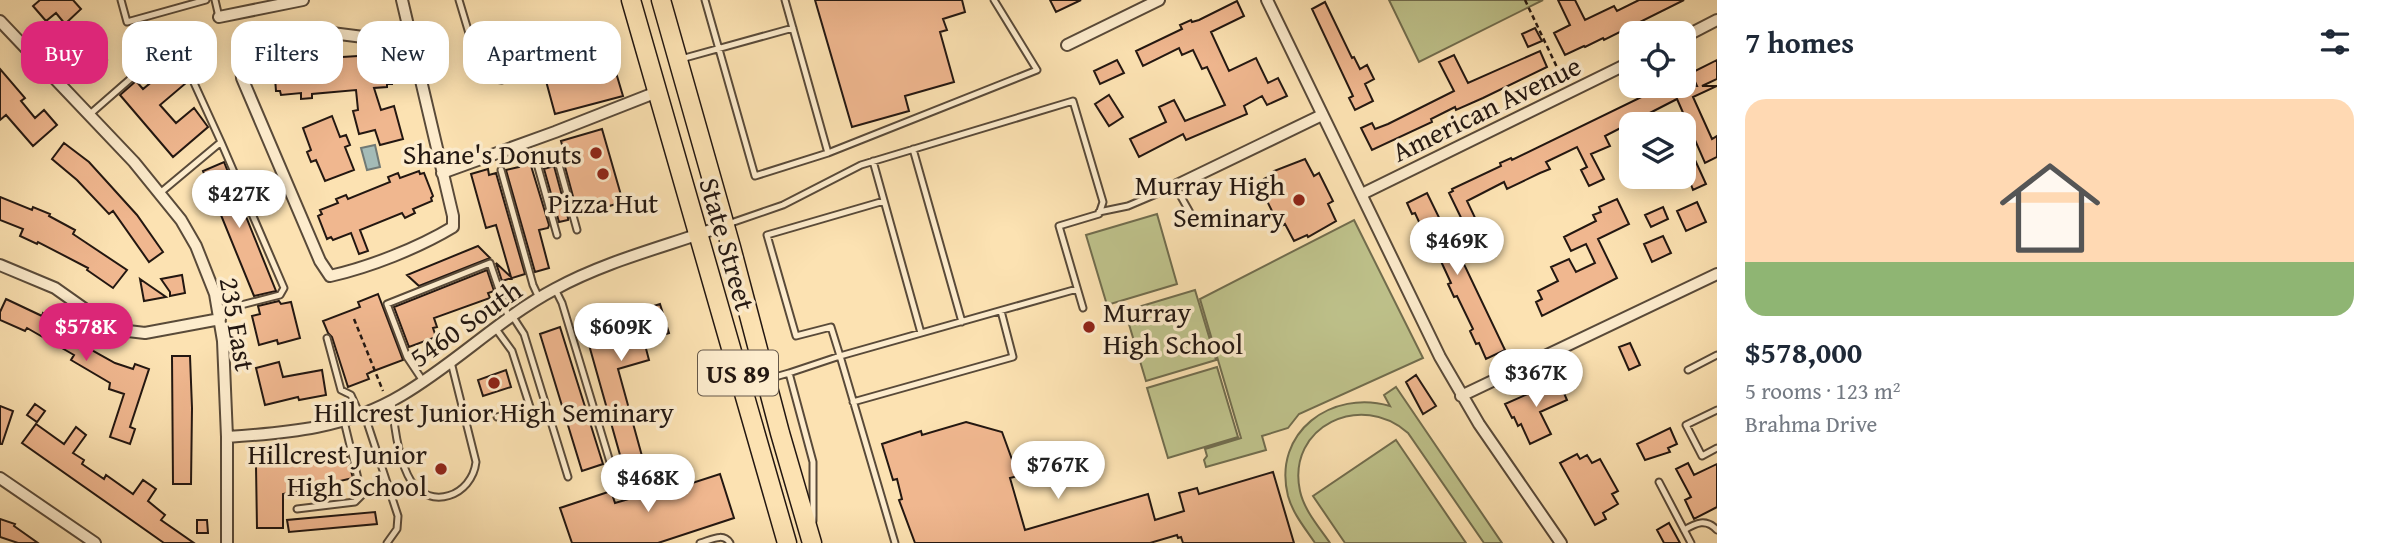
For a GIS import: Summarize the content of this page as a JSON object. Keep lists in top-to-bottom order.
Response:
{
  "streets": {
    "main road": ["State Street", "US 89"],
    "street": ["American Avenue", "5460 South", "235 East"]
  },
  "crossings": [
    ["State Street", "5460 South"],
    ["5460 South", "235 East"]
  ],
  "places": [
    "Shane's Donuts",
    "Pizza Hut",
    "Murray High Seminary",
    "Murray High School",
    "Hillcrest Junior High Seminary",
    "Hillcrest Junior High School"
  ],
  "page": {
    "heading": "7 homes",
    "chip": [
      "Buy",
      "Rent",
      "Filters",
      "New",
      "Apartment"
    ],
    "list": [
      {
        "name": "$578,000",
        "note": "5 rooms · 123 m² · Brahma Drive"
      }
    ],
    "price": [
      "$427K",
      "$469K",
      "$578K",
      "$609K",
      "$367K",
      "$767K",
      "$468K"
    ]
  }
}
